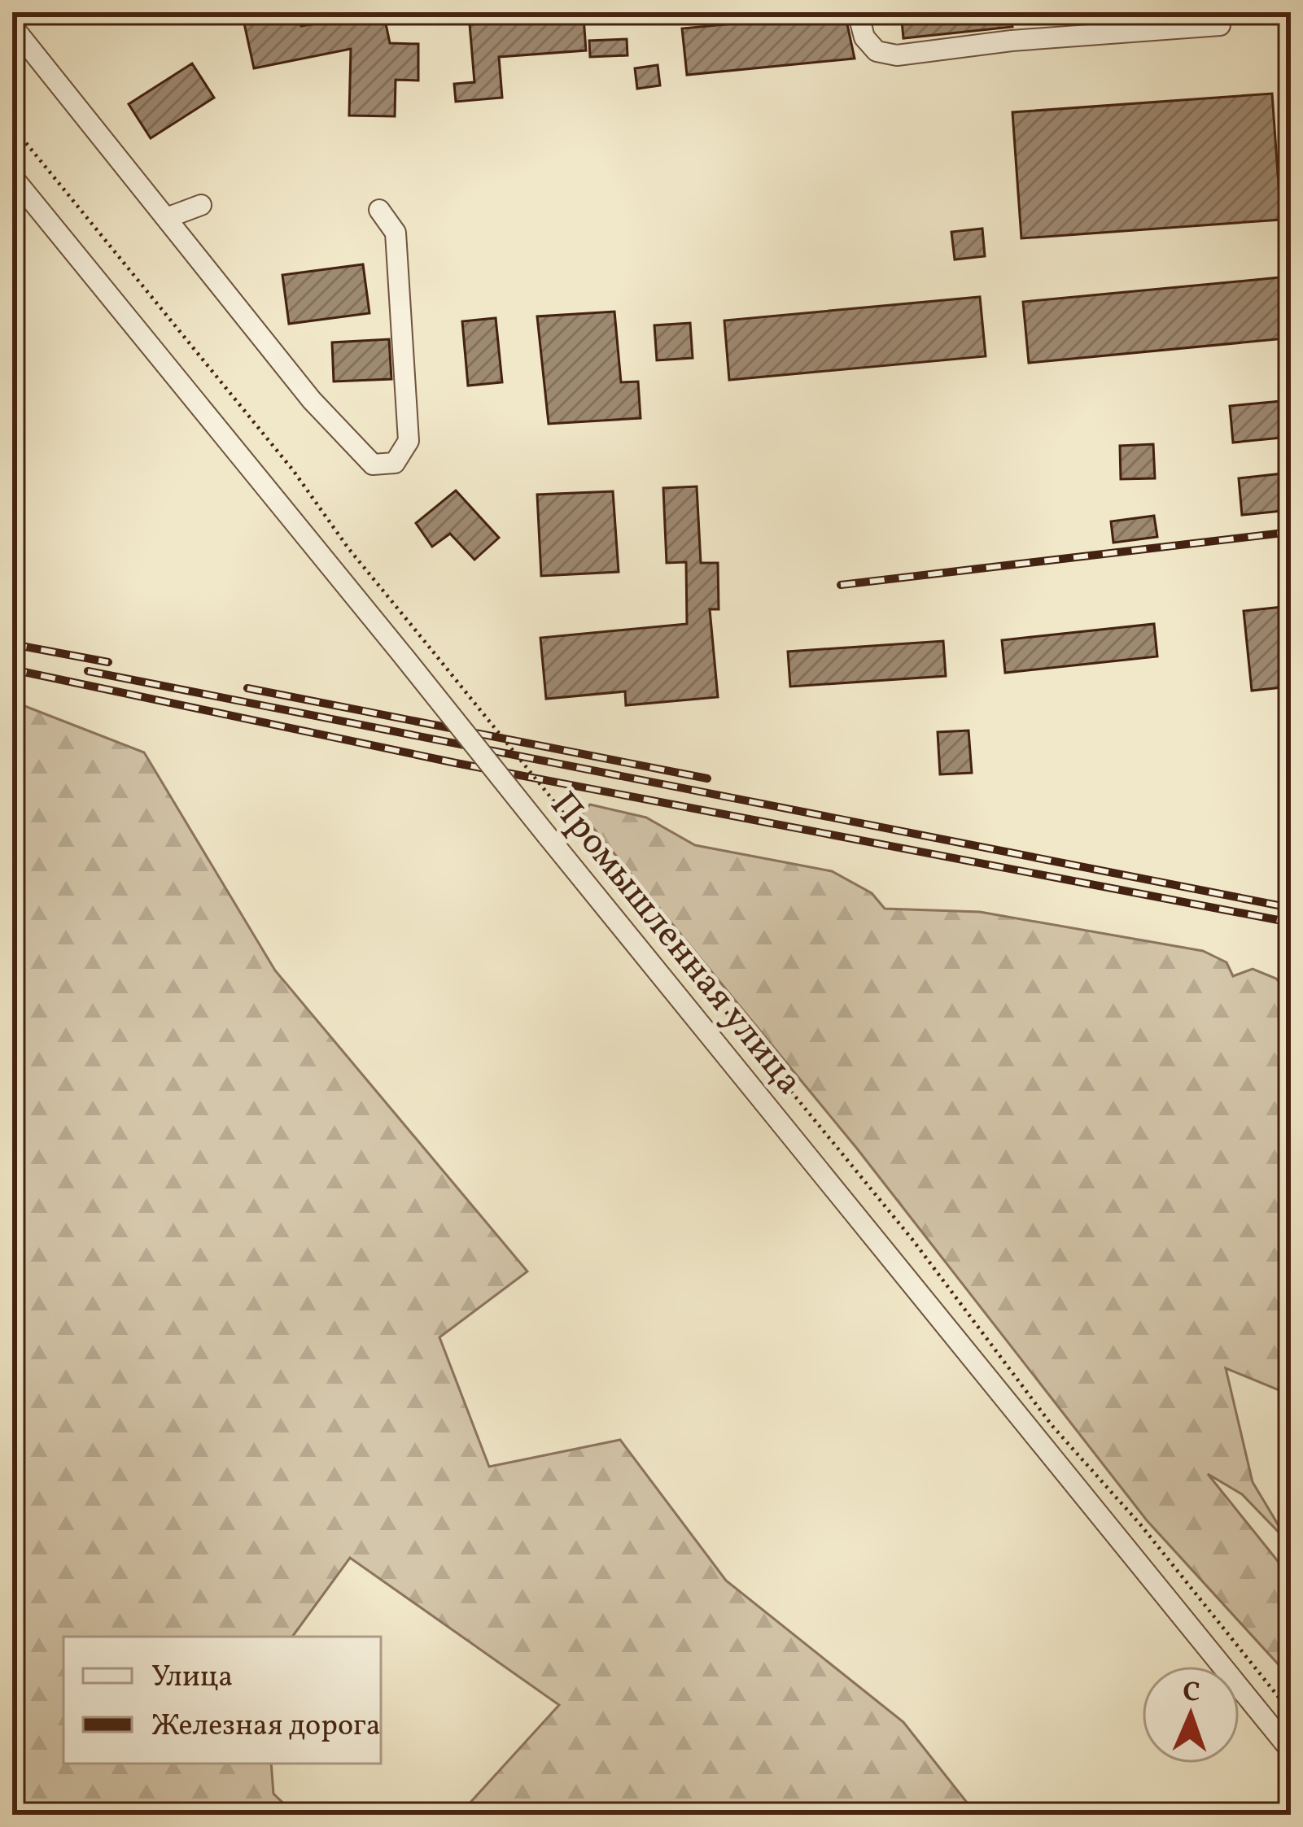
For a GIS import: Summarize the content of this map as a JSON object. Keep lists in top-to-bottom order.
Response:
{
  "streets": {
    "street": ["Промышленная улица"]
  },
  "legend": ["Улица", "Железная дорога"],
  "north": "top"
}
